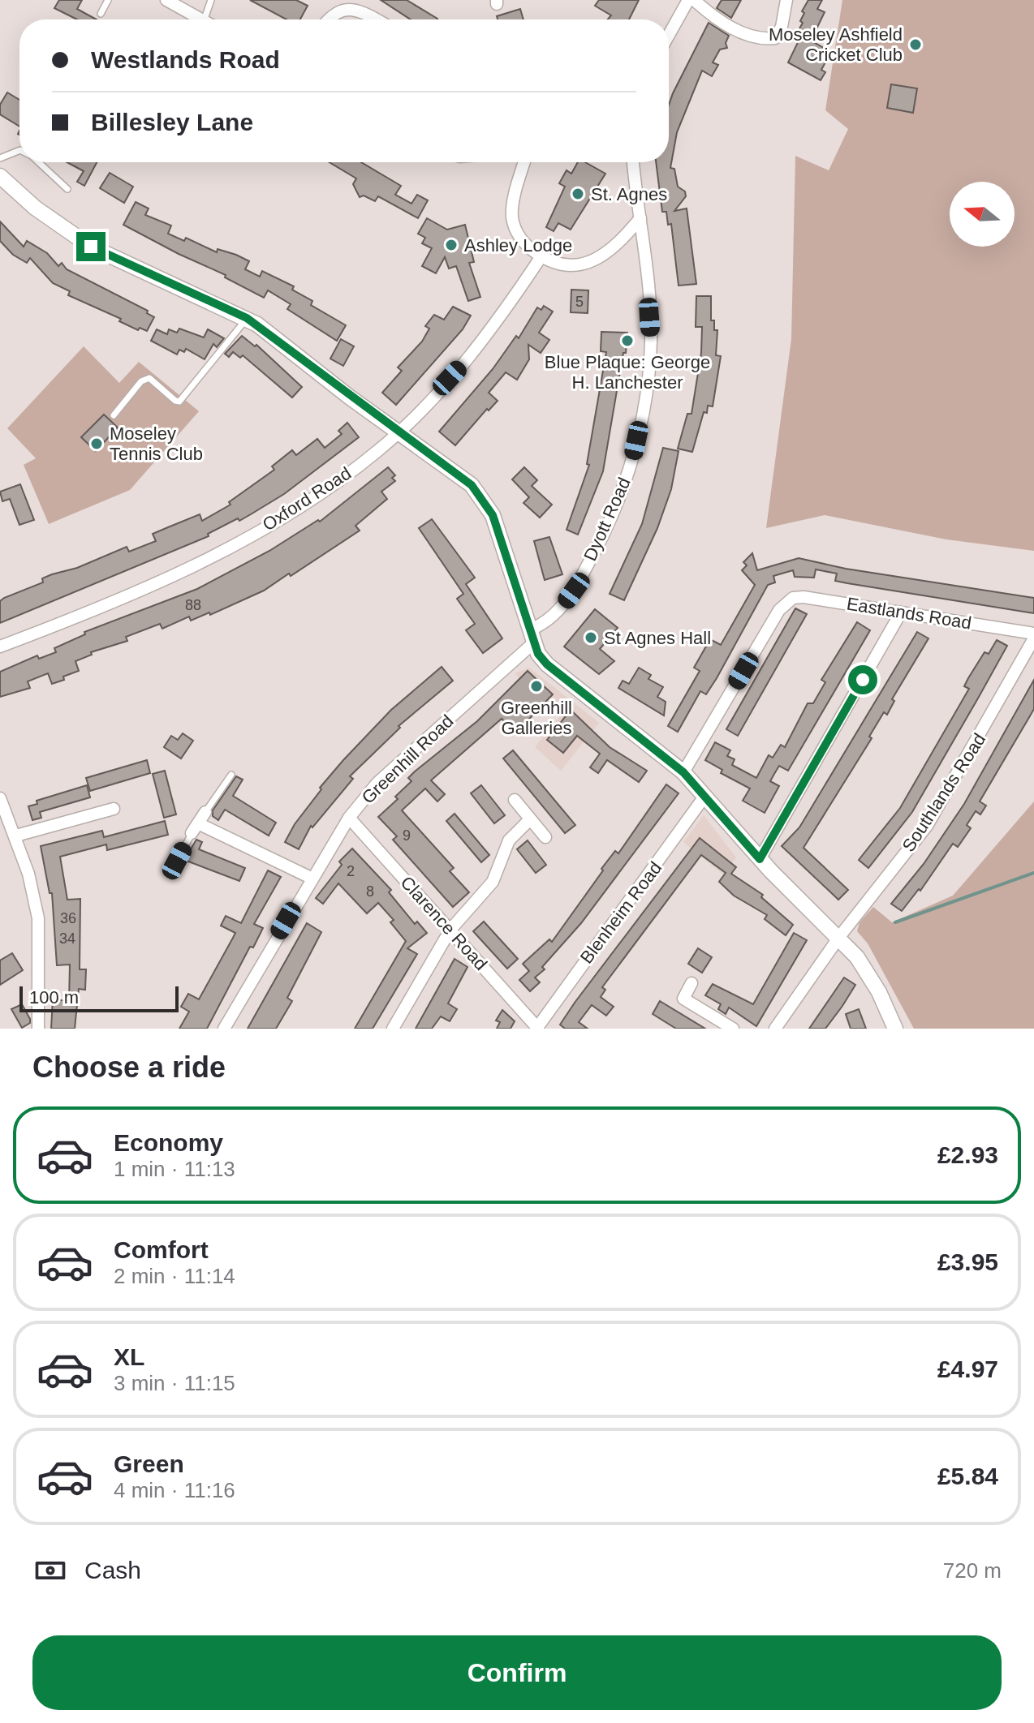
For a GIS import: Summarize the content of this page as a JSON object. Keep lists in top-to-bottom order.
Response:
{
  "streets": {
    "street": [
      "Oxford Road",
      "Dyott Road",
      "Eastlands Road",
      "Greenhill Road",
      "Southlands Road",
      "Blenheim Road",
      "Clarence Road"
    ]
  },
  "crossings": [
    ["Dyott Road", "Greenhill Road"],
    ["Greenhill Road", "Clarence Road"],
    ["Blenheim Road", "Clarence Road"]
  ],
  "places": [
    "Moseley Ashfield Cricket Club",
    "St. Agnes",
    "Ashley Lodge",
    "Blue Plaque: George H. Lanchester",
    "Moseley Tennis Club",
    "St Agnes Hall",
    "Greenhill Galleries"
  ],
  "house_numbers": [
    "5",
    "88",
    "9",
    "2",
    "8",
    "36",
    "34"
  ],
  "scale_bar": "100 m",
  "north": "left",
  "page": {
    "banner": ["Westlands Road", "Billesley Lane"],
    "scale": "100 m",
    "heading": "Choose a ride",
    "list": [
      {
        "name": "Economy",
        "note": "1 min · 11:13",
        "value": "£2.93"
      },
      {
        "name": "Comfort",
        "note": "2 min · 11:14",
        "value": "£3.95"
      },
      {
        "name": "XL",
        "note": "3 min · 11:15",
        "value": "£4.97"
      },
      {
        "name": "Green",
        "note": "4 min · 11:16",
        "value": "£5.84"
      }
    ],
    "pay": ["Cash", "720 m"],
    "buttons": "Confirm"
  }
}
